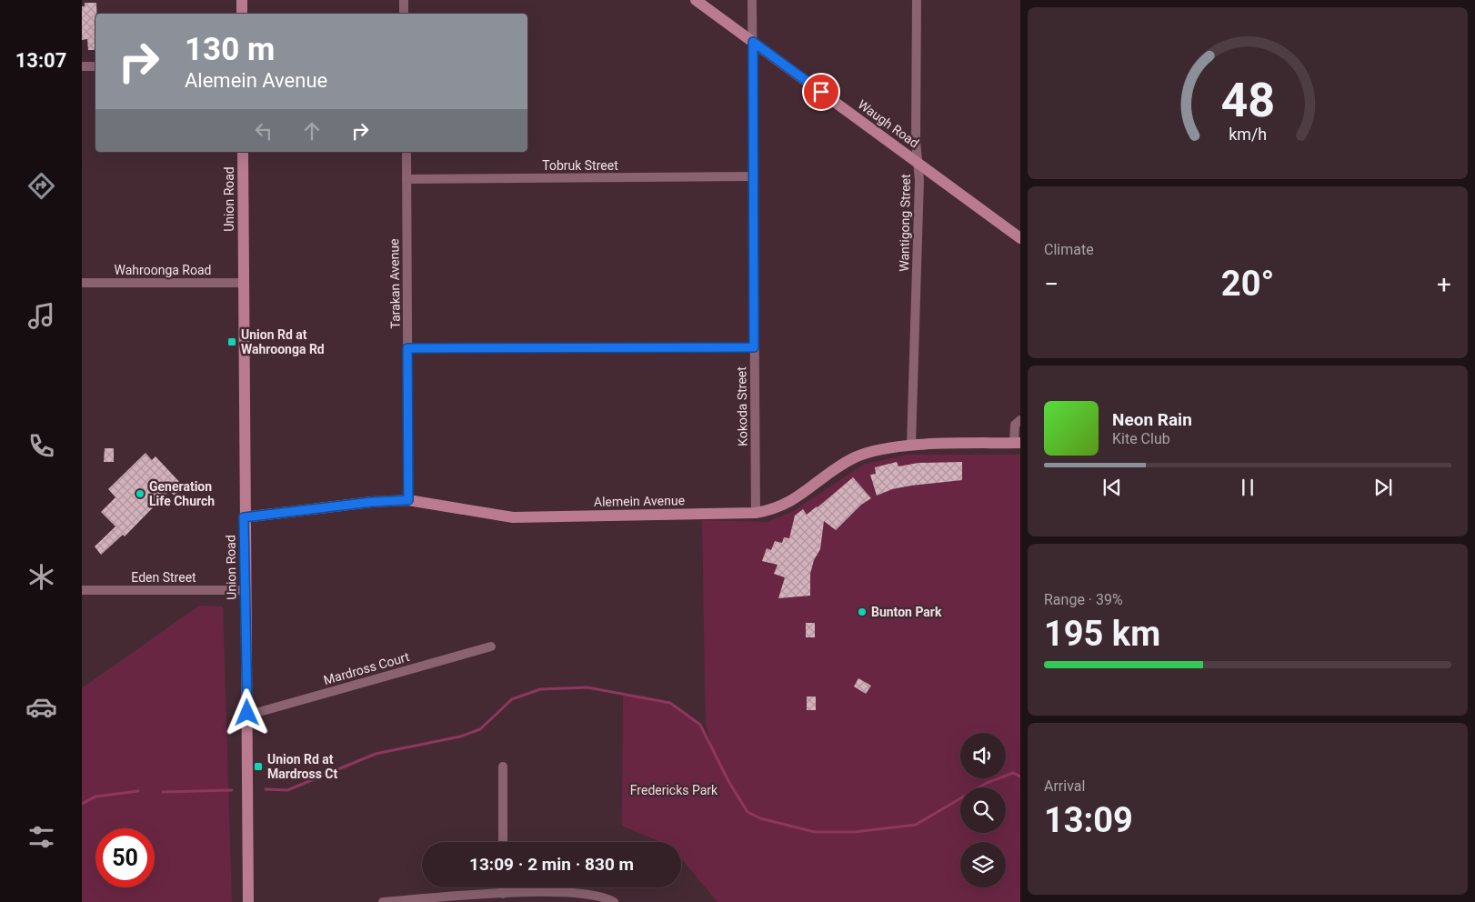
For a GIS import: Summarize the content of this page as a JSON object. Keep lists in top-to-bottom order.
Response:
{
  "streets": {
    "main road": ["Waugh Road", "Union Road", "Alemein Avenue"],
    "street": [
      "Tobruk Street",
      "Wantigong Street",
      "Wahroonga Road",
      "Tarakan Avenue",
      "Kokoda Street",
      "Eden Street",
      "Mardross Court"
    ]
  },
  "crossings": [
    ["Waugh Road", "Wantigong Street"],
    ["Waugh Road", "Kokoda Street"],
    ["Tobruk Street", "Tarakan Avenue"],
    ["Tobruk Street", "Kokoda Street"],
    ["Union Road", "Wahroonga Road"],
    ["Union Road", "Alemein Avenue"],
    ["Union Road", "Eden Street"],
    ["Union Road", "Mardross Court"],
    ["Wantigong Street", "Alemein Avenue"],
    ["Tarakan Avenue", "Alemein Avenue"],
    ["Kokoda Street", "Alemein Avenue"]
  ],
  "parks": ["Fredericks Park"],
  "places": {
    "transit": ["Union Rd at Wahroonga Rd", "Union Rd at Mardross Ct"],
    "other": ["Generation Life Church", "Bunton Park"]
  },
  "page": {
    "tabs": "13:07",
    "turn": ["130 m", "Alemein Avenue"],
    "tile": [
      "Climate",
      ["Range · 39%", "195 km"],
      ["Arrival", "13:09"]
    ],
    "heat": ["−", "20°", "+"],
    "song": ["Neon Rain", "Kite Club"],
    "limit": "50",
    "trip": "13:09 · 2 min · 830 m",
    "gauge": ["48", "km/h"]
  }
}
